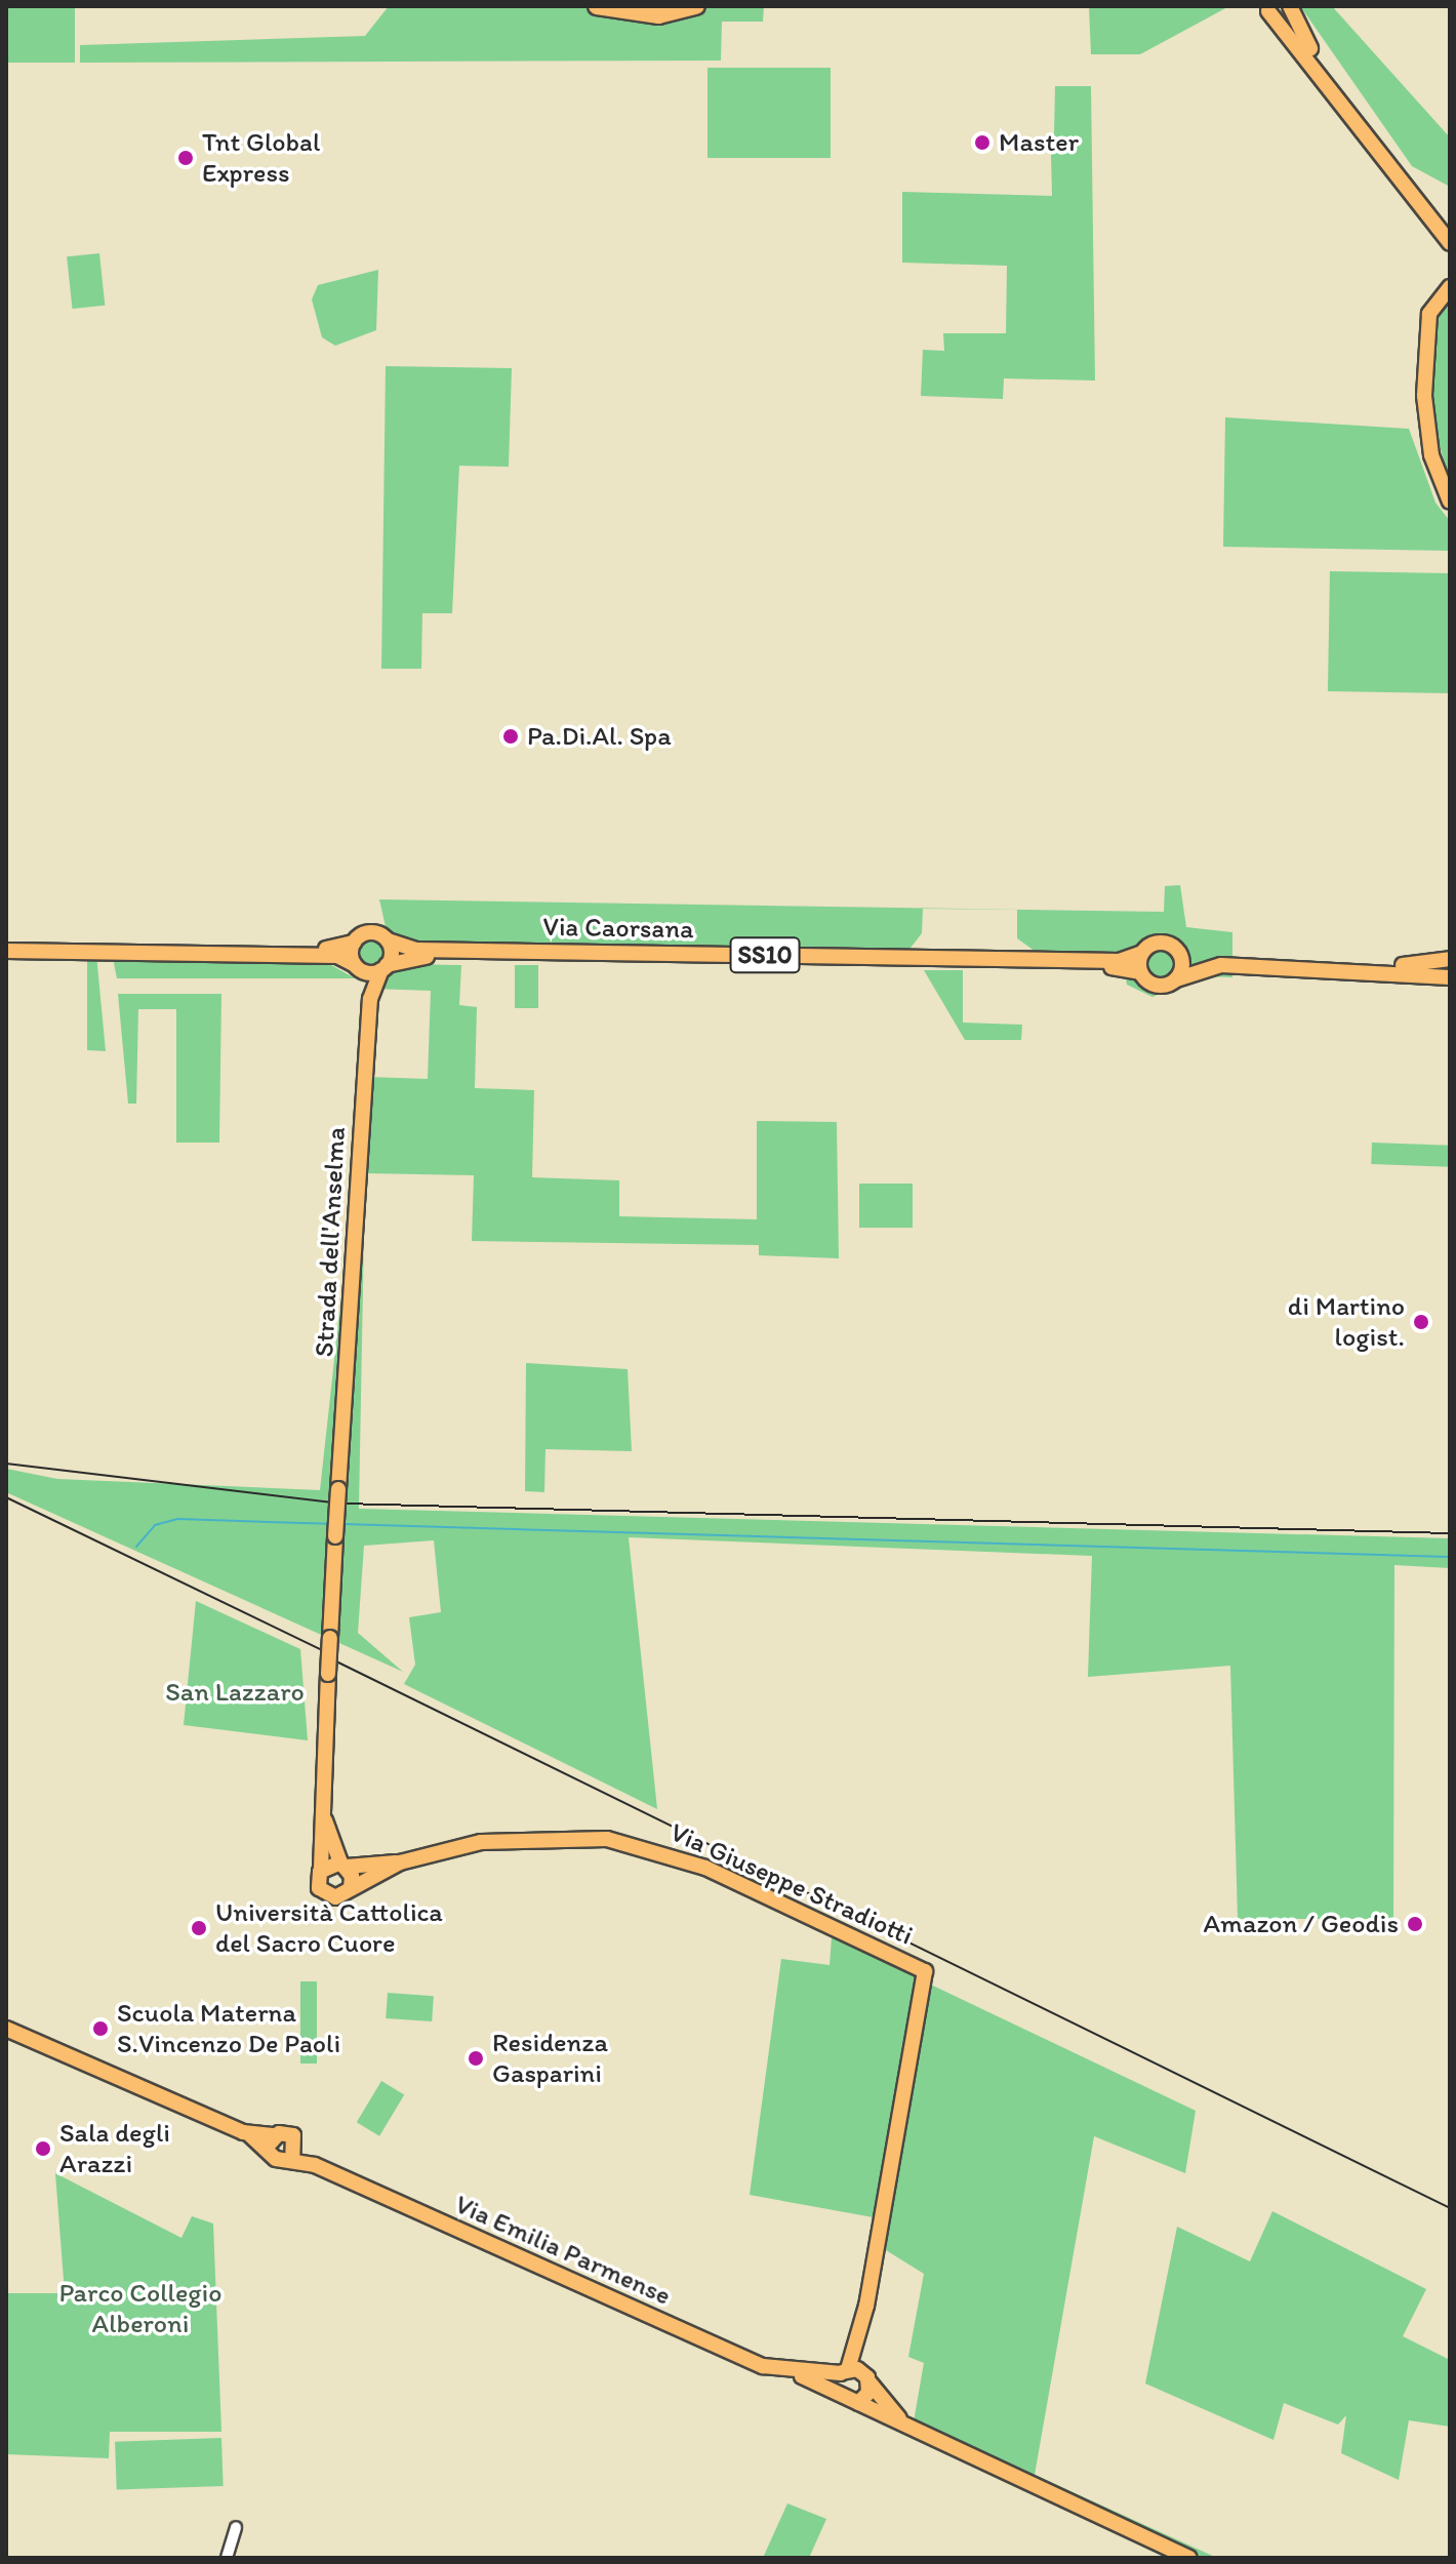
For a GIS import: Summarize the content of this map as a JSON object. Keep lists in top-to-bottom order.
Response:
{
  "streets": {
    "main road": [
      "Via Caorsana",
      "SS10",
      "Strada dell'Anselma",
      "Via Giuseppe Stradiotti",
      "Via Emilia Parmense"
    ]
  },
  "crossings": [
    ["Via Caorsana", "SS10"],
    ["Via Caorsana", "Strada dell'Anselma"],
    ["SS10", "Strada dell'Anselma"],
    ["Via Giuseppe Stradiotti", "Via Emilia Parmense"]
  ],
  "parks": ["San Lazzaro", "Parco Collegio Alberoni"],
  "places": [
    "Master",
    "Tnt Global Express",
    "Pa.Di.Al. Spa",
    "di Martino logist.",
    "Amazon / Geodis",
    "Università Cattolica del Sacro Cuore",
    "Scuola Materna S.Vincenzo De Paoli",
    "Residenza Gasparini",
    "Sala degli Arazzi"
  ]
}
